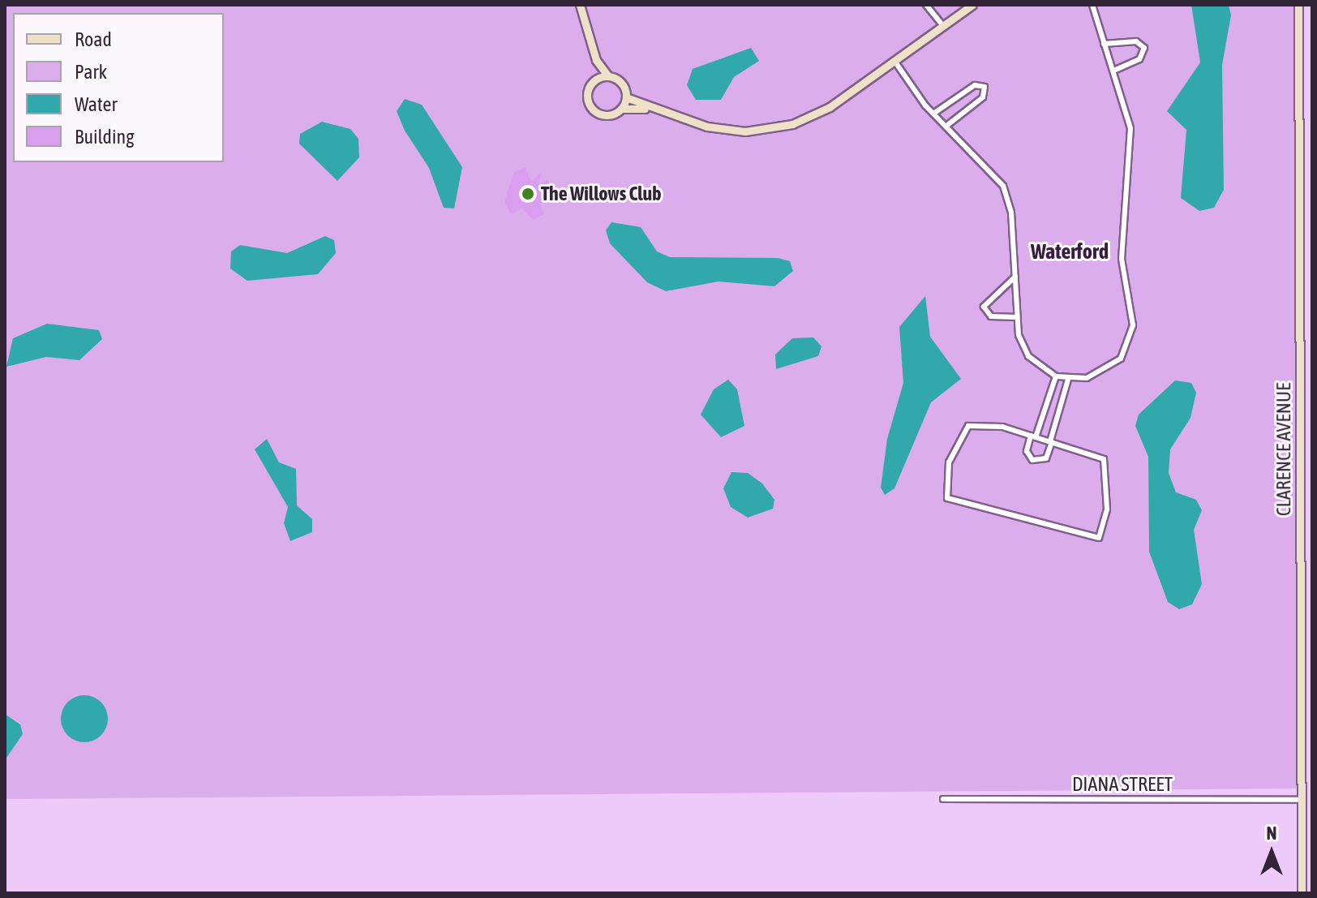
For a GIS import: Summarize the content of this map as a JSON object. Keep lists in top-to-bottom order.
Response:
{
  "streets": {
    "street": ["CLARENCE AVENUE", "DIANA STREET"]
  },
  "crossings": [
    ["CLARENCE AVENUE", "DIANA STREET"]
  ],
  "districts": ["Waterford"],
  "places": ["The Willows Club"],
  "legend": [
    "Road",
    "Park",
    "Water",
    "Building"
  ],
  "north": "top"
}
